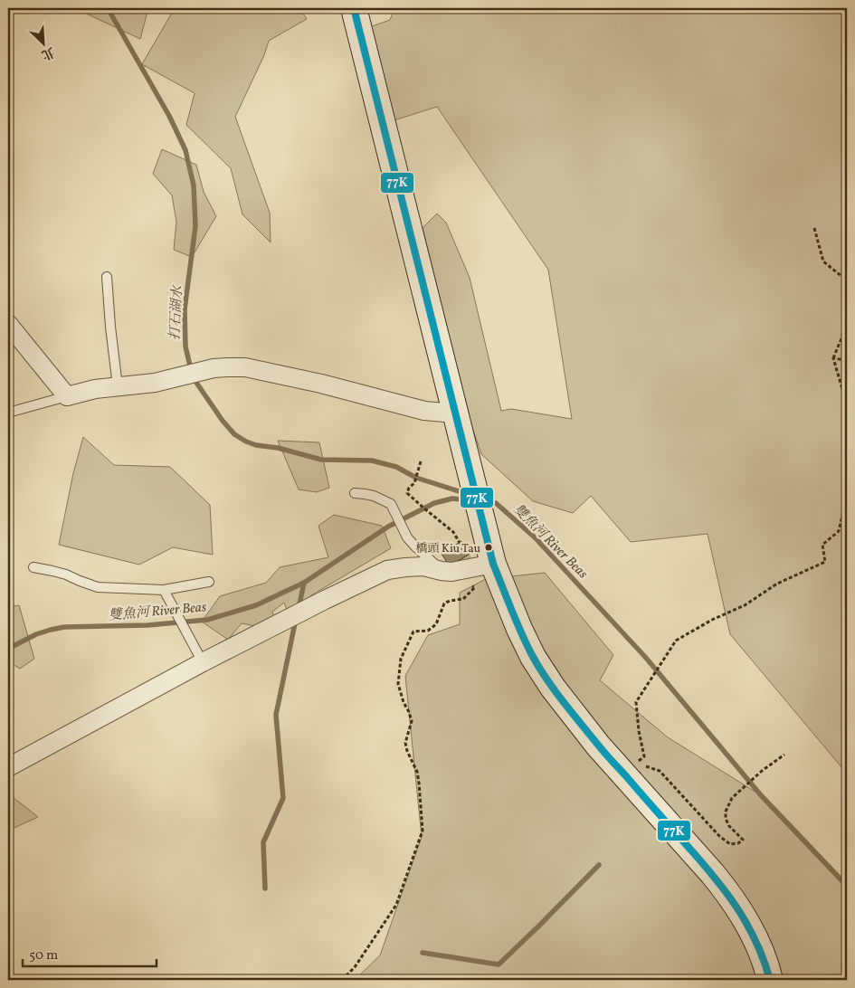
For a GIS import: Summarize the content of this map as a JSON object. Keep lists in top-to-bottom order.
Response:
{
  "water": ["打石湖水", "雙魚河 River Beas"],
  "places": ["橋頭 Kiu Tau"],
  "lines": ["transit line 77K"],
  "scale_bar": "50 m",
  "north": "bottom right"
}
